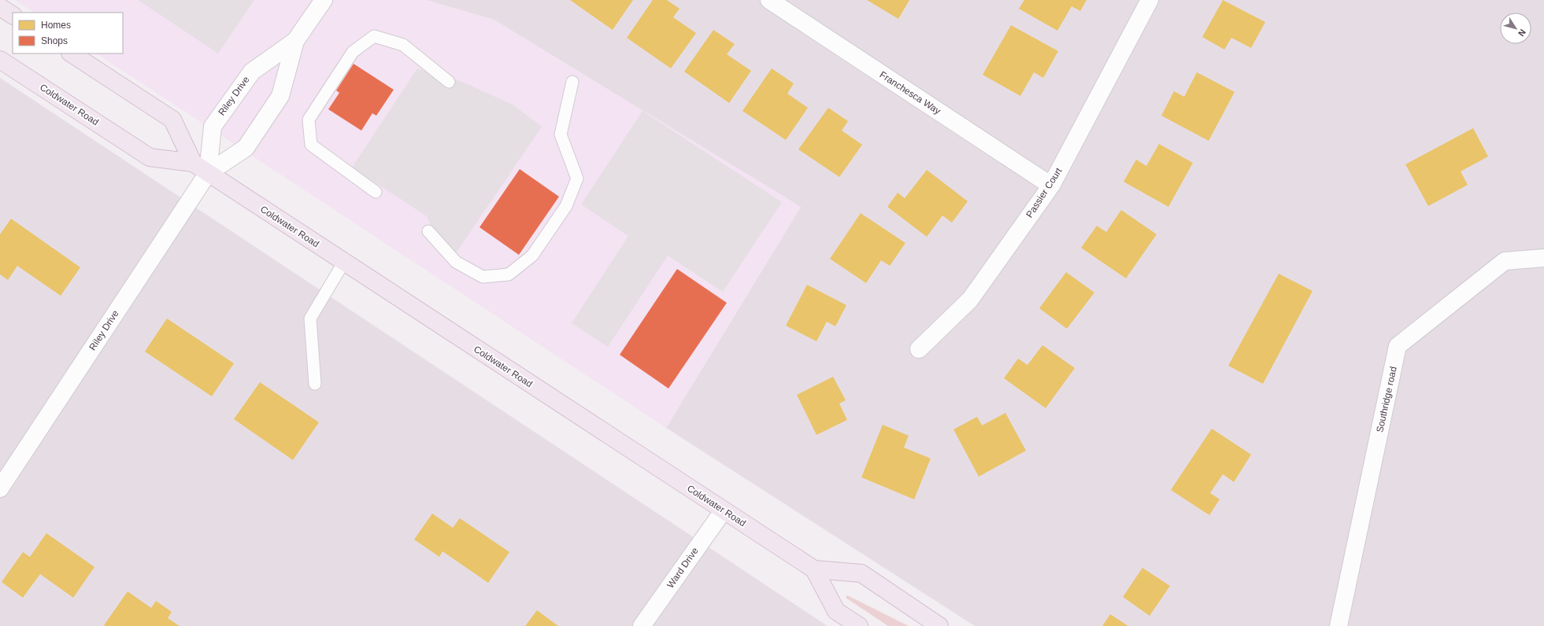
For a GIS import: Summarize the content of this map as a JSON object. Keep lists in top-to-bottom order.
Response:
{
  "streets": {
    "main road": ["Coldwater Road"],
    "street": [
      "Franchesca Way",
      "Riley Drive",
      "Passier Court",
      "Southridge road",
      "Ward Drive"
    ]
  },
  "crossings": [
    ["Franchesca Way", "Passier Court"],
    ["Riley Drive", "Coldwater Road"],
    ["Coldwater Road", "Ward Drive"]
  ],
  "legend": ["Homes", "Shops"],
  "north": "bottom right"
}
